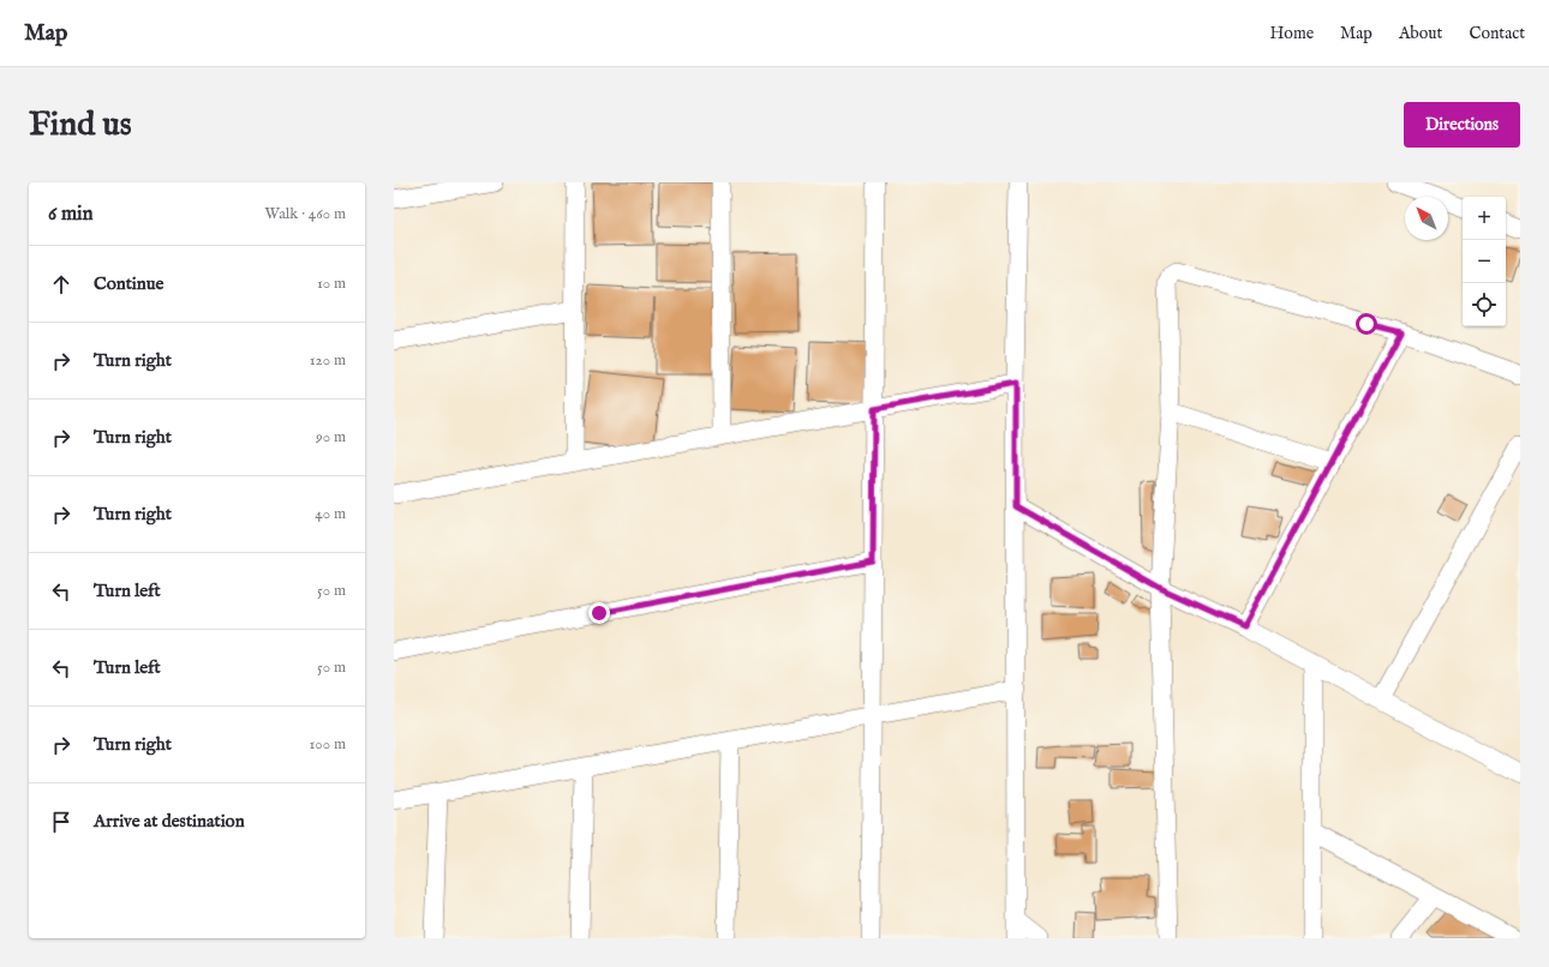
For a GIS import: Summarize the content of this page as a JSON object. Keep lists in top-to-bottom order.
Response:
{
  "north": "top left",
  "page": {
    "header": "Map",
    "nav": [
      "Home",
      "Map",
      "About",
      "Contact"
    ],
    "buttons": "Directions",
    "title": "Find us",
    "heading": ["6 min", "Walk · 460 m"],
    "map_buttons": ["+", "−"],
    "list": [
      ["Continue", "10 m"],
      ["Turn right", "120 m"],
      ["Turn right", "90 m"],
      ["Turn right", "40 m"],
      ["Turn left", "50 m"],
      ["Turn left", "50 m"],
      ["Turn right", "100 m"],
      "Arrive at destination"
    ]
  }
}
